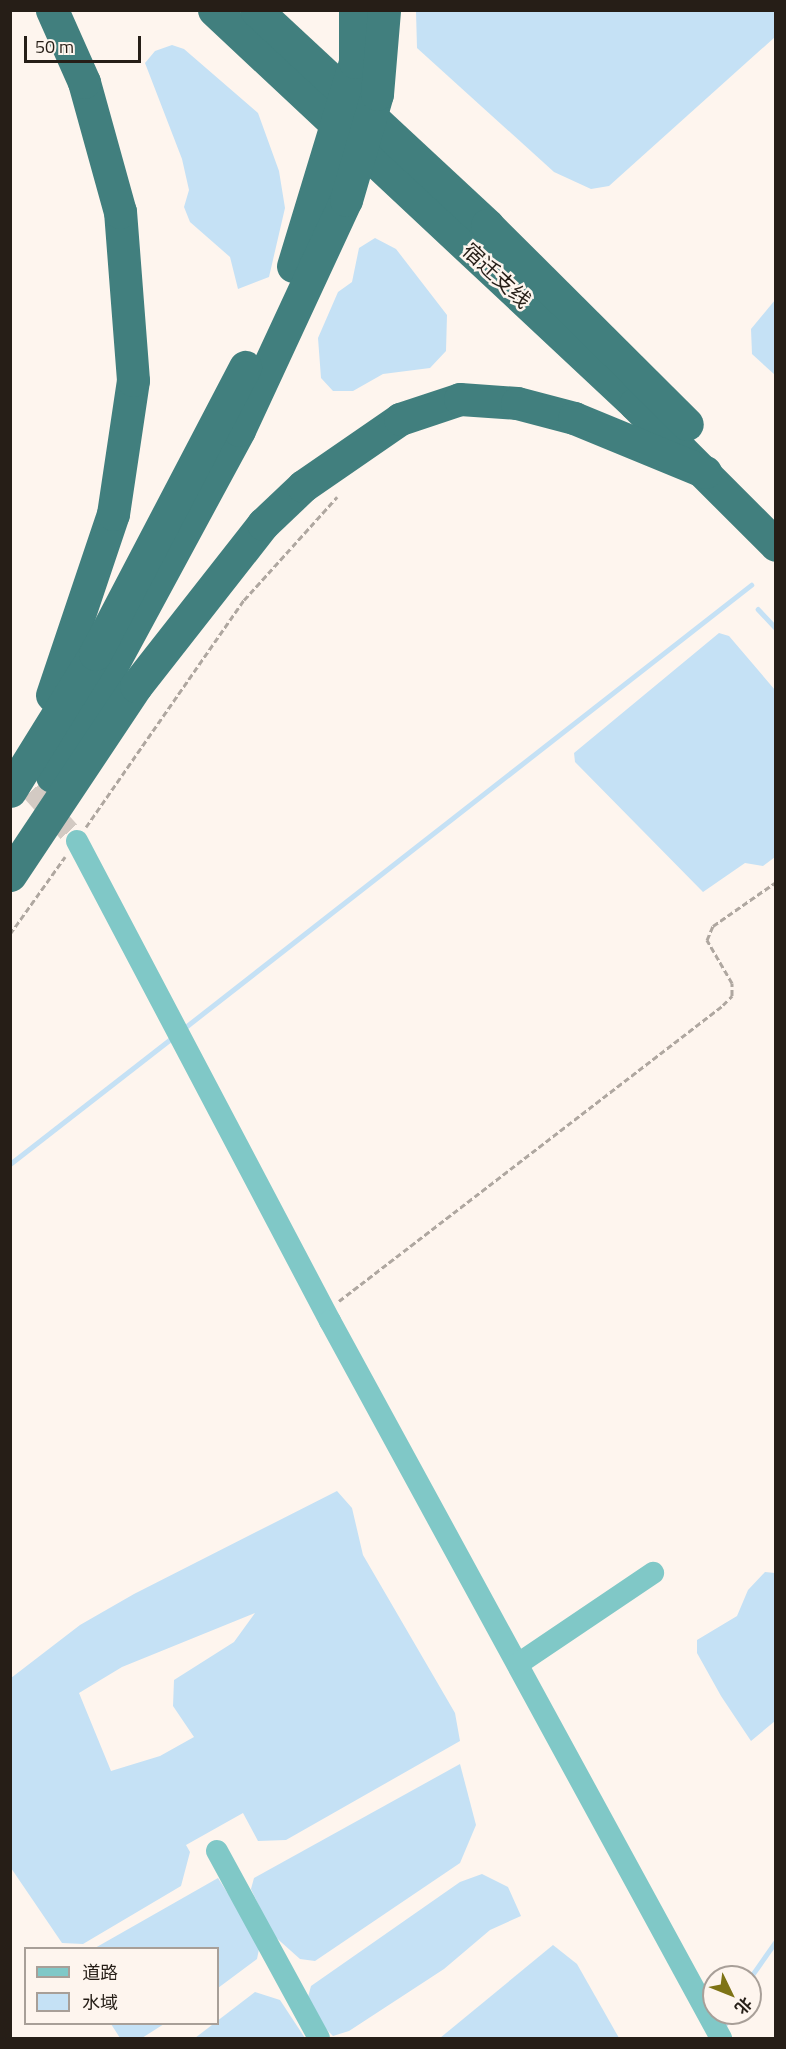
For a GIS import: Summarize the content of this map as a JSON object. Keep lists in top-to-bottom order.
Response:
{
  "streets": {
    "highway": ["宿迁支线"]
  },
  "legend": ["道路", "水域"],
  "scale_bar": "50 m",
  "north": "bottom right"
}
